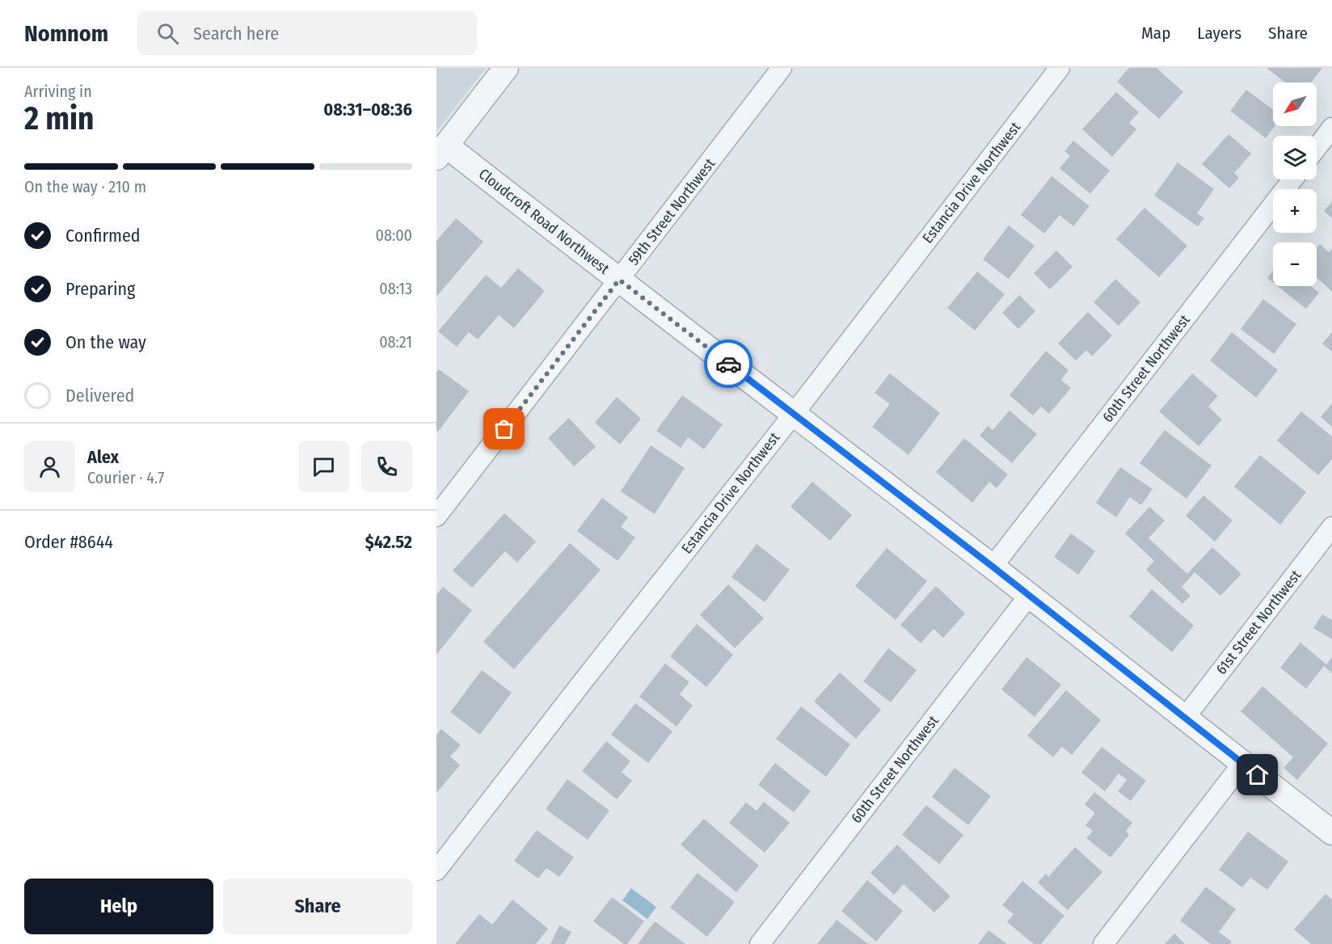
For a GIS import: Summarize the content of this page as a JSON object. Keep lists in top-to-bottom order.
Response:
{
  "streets": {
    "street": [
      "Estancia Drive Northwest",
      "59th Street Northwest",
      "Cloudcroft Road Northwest",
      "60th Street Northwest",
      "61st Street Northwest"
    ]
  },
  "crossings": [
    ["Estancia Drive Northwest", "Cloudcroft Road Northwest"],
    ["59th Street Northwest", "Cloudcroft Road Northwest"],
    ["Cloudcroft Road Northwest", "60th Street Northwest"],
    ["Cloudcroft Road Northwest", "61st Street Northwest"]
  ],
  "north": "bottom left",
  "page": {
    "header": "Nomnom",
    "search": "Search here",
    "nav": ["Map", "Layers", "Share"],
    "heading": ["2 min", "Arriving in", "08:31–08:36"],
    "panel": [
      "Alex",
      "Courier · 4.7",
      "Order #8644",
      "$42.52"
    ],
    "map_buttons": ["+", "−"],
    "bar": "On the way · 210 m",
    "list": [
      ["Confirmed", "08:00"],
      ["Preparing", "08:13"],
      ["On the way", "08:21"],
      "Delivered"
    ],
    "buttons": ["Help", "Share"]
  }
}
